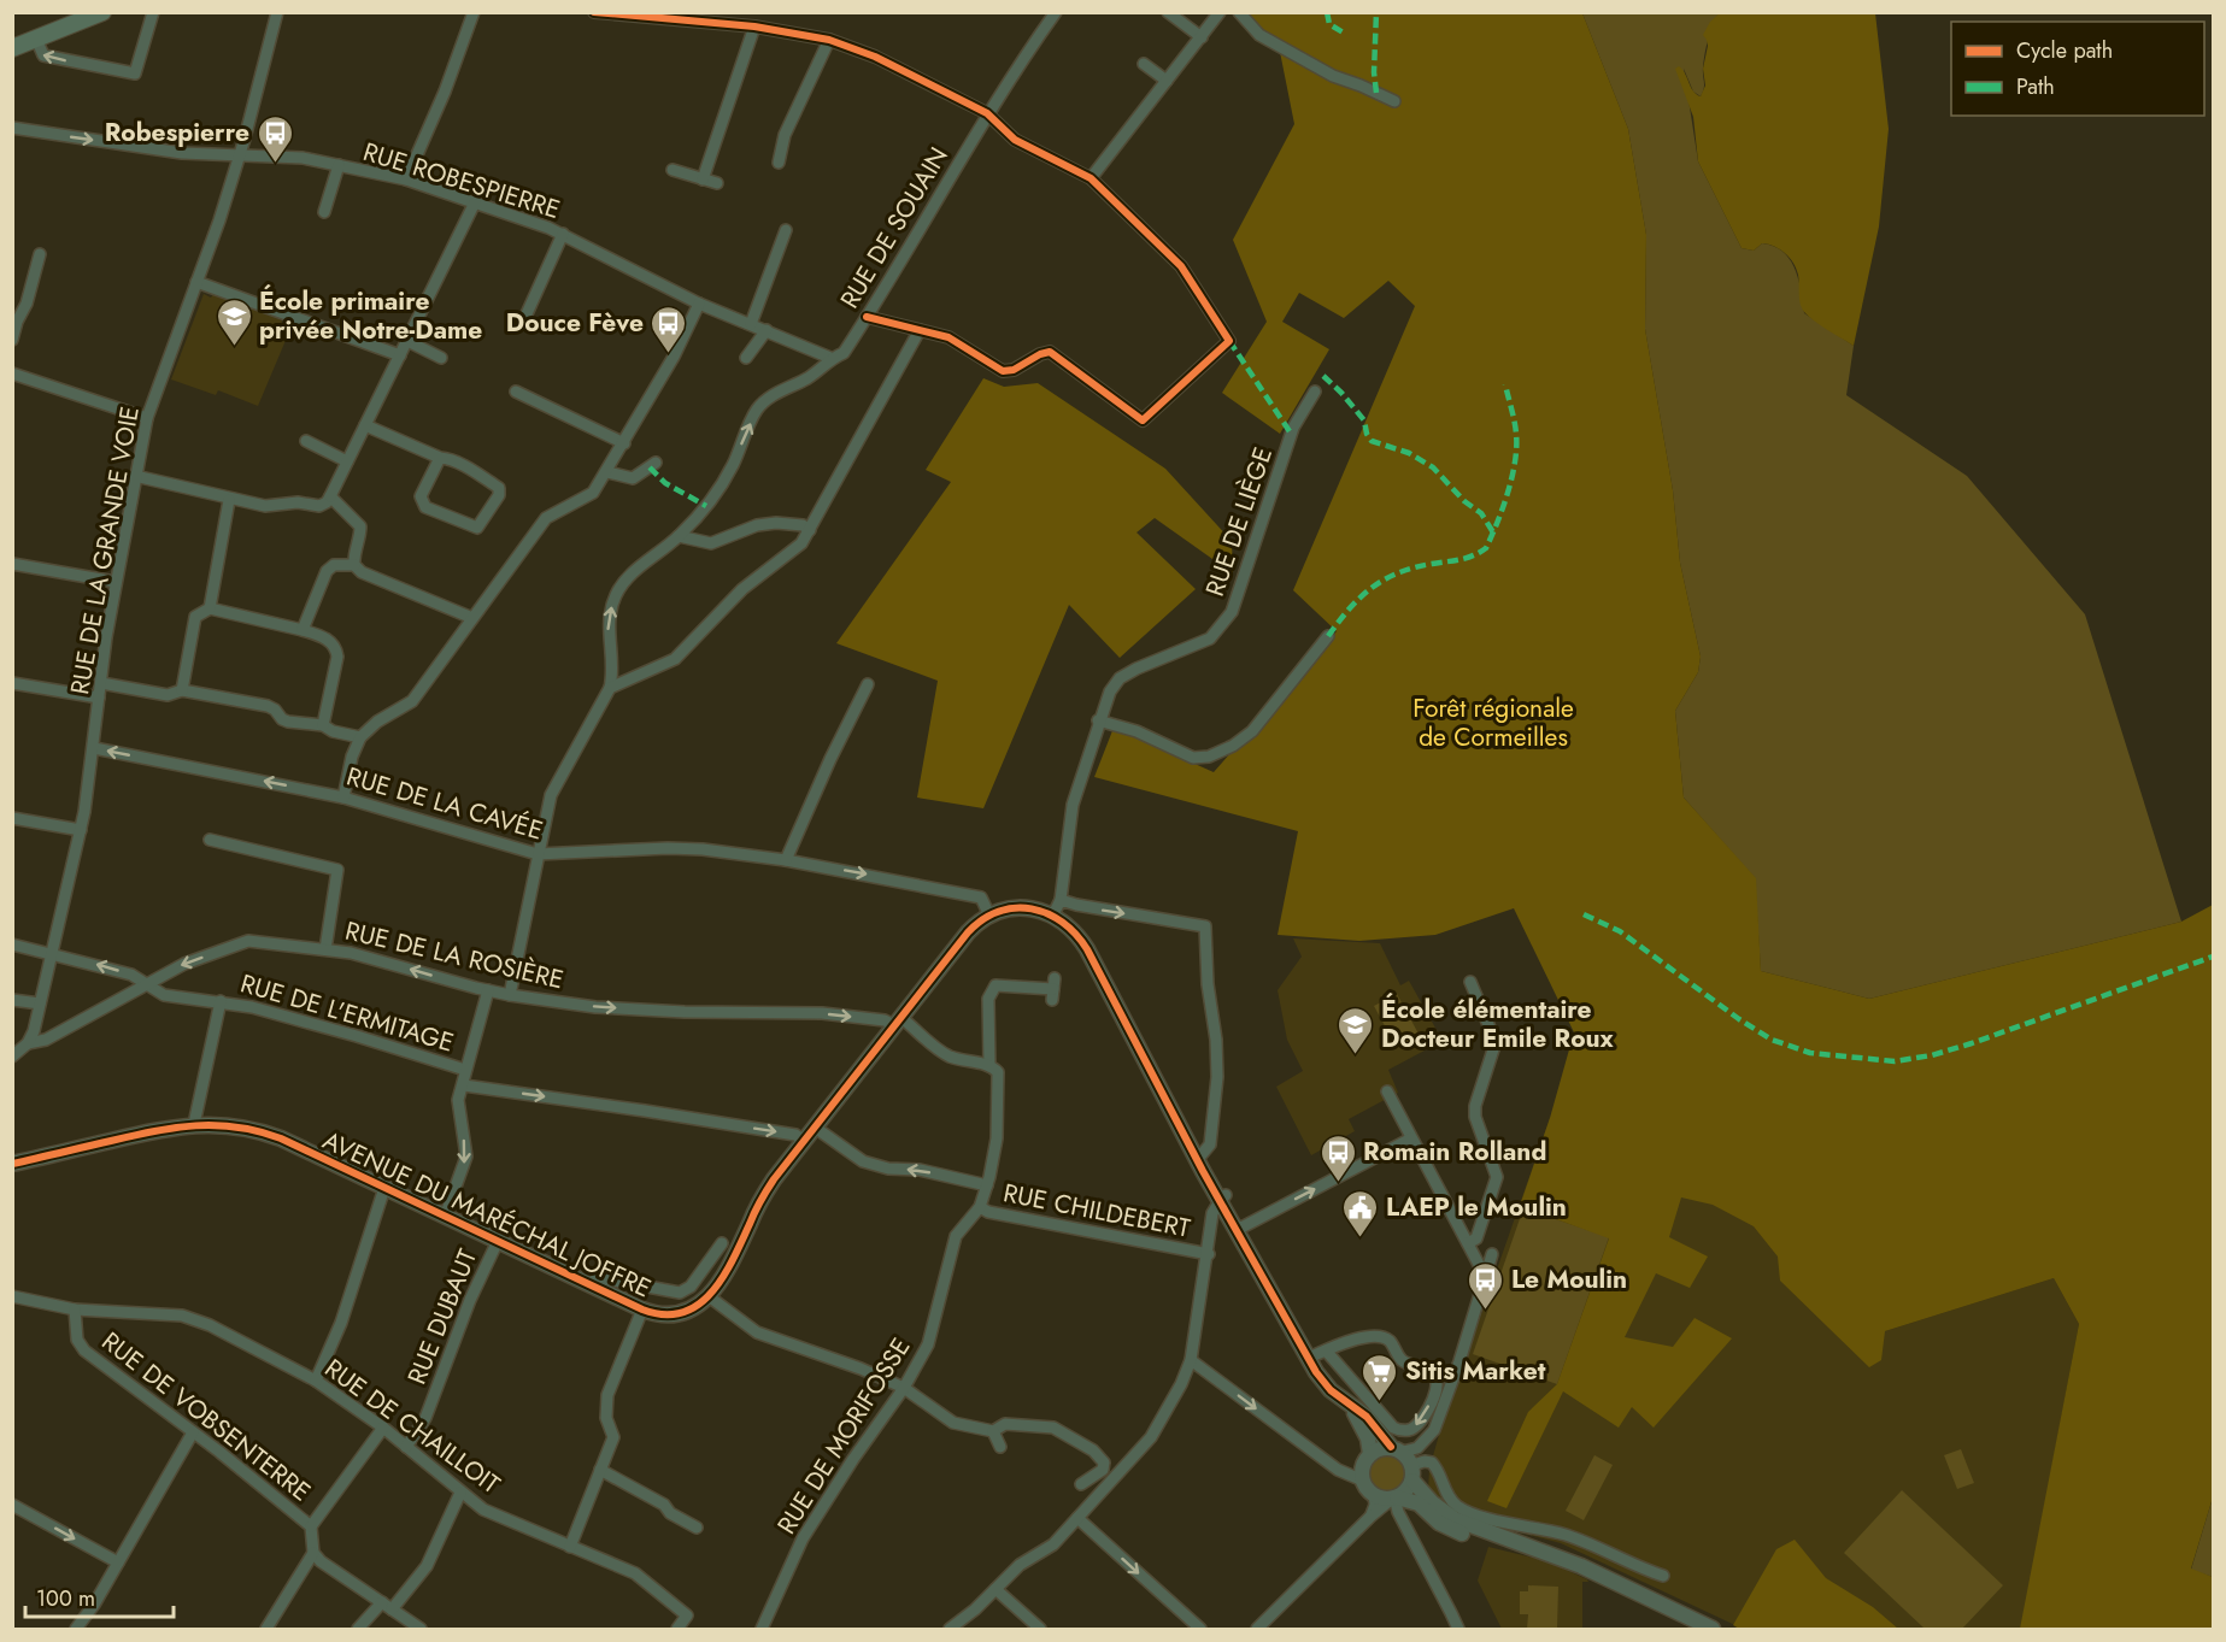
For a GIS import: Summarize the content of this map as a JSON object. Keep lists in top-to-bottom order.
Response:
{
  "streets": {
    "street": [
      "RUE ROBESPIERRE",
      "RUE DE SOUAIN",
      "RUE DE LIÈGE",
      "RUE DE LA GRANDE VOIE",
      "RUE DE LA CAVÉE",
      "RUE DE LA ROSIÈRE",
      "RUE DE L'ERMITAGE",
      "RUE CHILDEBERT",
      "AVENUE DU MARÉCHAL JOFFRE",
      "RUE DUBAUT",
      "RUE DE VOBSENTERRE",
      "RUE DE CHAILLOIT",
      "RUE DE MORIFOSSE"
    ]
  },
  "crossings": [
    ["RUE ROBESPIERRE", "RUE DE SOUAIN"],
    ["RUE ROBESPIERRE", "RUE DE LA GRANDE VOIE"],
    ["RUE DE LA GRANDE VOIE", "RUE DE LA CAVÉE"],
    ["RUE DE LA GRANDE VOIE", "RUE DE LA ROSIÈRE"],
    ["RUE DE LA GRANDE VOIE", "RUE DE L'ERMITAGE"],
    ["RUE DE LA CAVÉE", "AVENUE DU MARÉCHAL JOFFRE"],
    ["RUE DE LA ROSIÈRE", "RUE DE L'ERMITAGE"],
    ["RUE DE LA ROSIÈRE", "AVENUE DU MARÉCHAL JOFFRE"],
    ["RUE DE L'ERMITAGE", "AVENUE DU MARÉCHAL JOFFRE"],
    ["RUE CHILDEBERT", "AVENUE DU MARÉCHAL JOFFRE"],
    ["RUE CHILDEBERT", "RUE DE MORIFOSSE"],
    ["AVENUE DU MARÉCHAL JOFFRE", "RUE DUBAUT"],
    ["RUE DUBAUT", "RUE DE CHAILLOIT"],
    ["RUE DE VOBSENTERRE", "RUE DE CHAILLOIT"]
  ],
  "one_way": ["RUE CHILDEBERT"],
  "parks": ["Forêt régionale de Cormeilles"],
  "places": {
    "bus stop": [
      "Robespierre",
      "Douce Fève",
      "Romain Rolland",
      "Le Moulin"
    ],
    "school or university": ["École primaire privée Notre-Dame", "École élémentaire Docteur Emile Roux"],
    "public building": ["LAEP le Moulin"],
    "supermarket": ["Sitis Market"]
  },
  "legend": ["Cycle path", "Path"],
  "scale_bar": "100 m"
}
